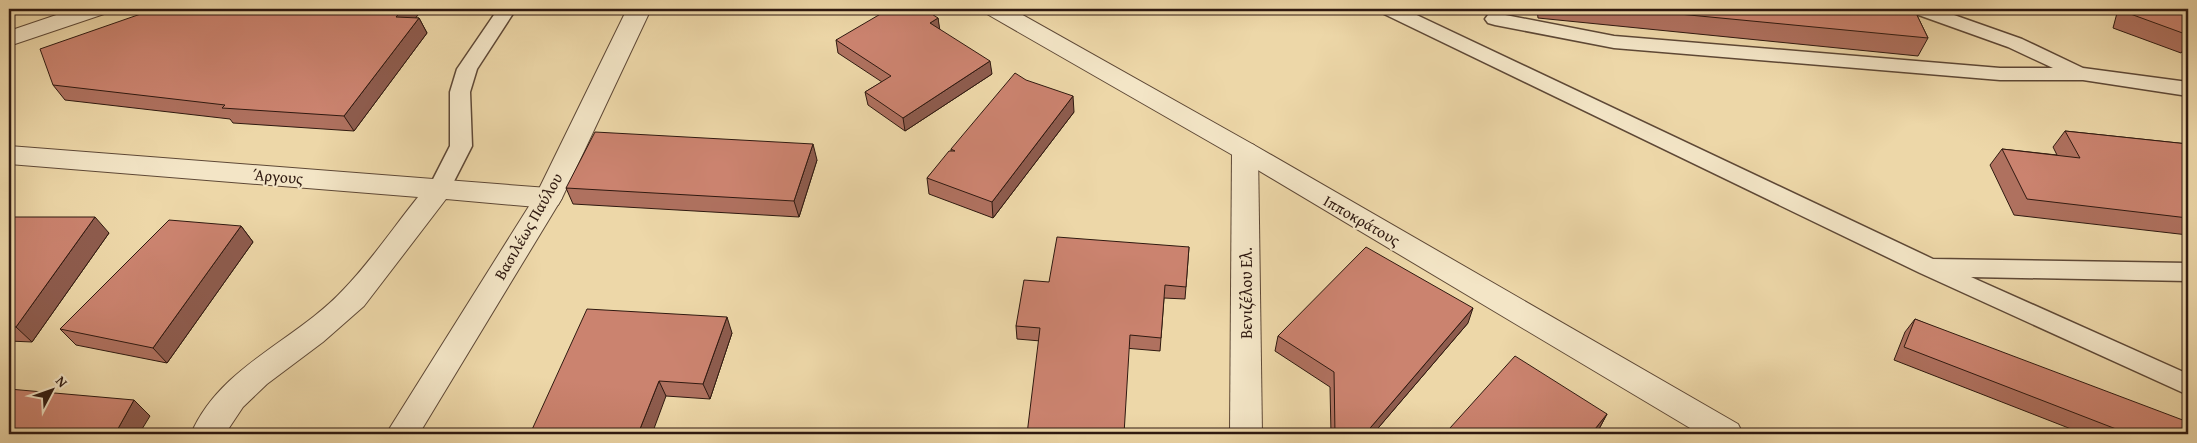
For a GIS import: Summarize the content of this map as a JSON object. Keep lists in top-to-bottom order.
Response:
{
  "streets": {
    "street": [
      "Άργους",
      "Ιπποκράτους",
      "Βασιλέως Παύλου",
      "Βενιζέλου Ελ."
    ]
  },
  "crossings": [
    ["Άργους", "Βασιλέως Παύλου"],
    ["Ιπποκράτους", "Βενιζέλου Ελ."]
  ],
  "north": "top right"
}
